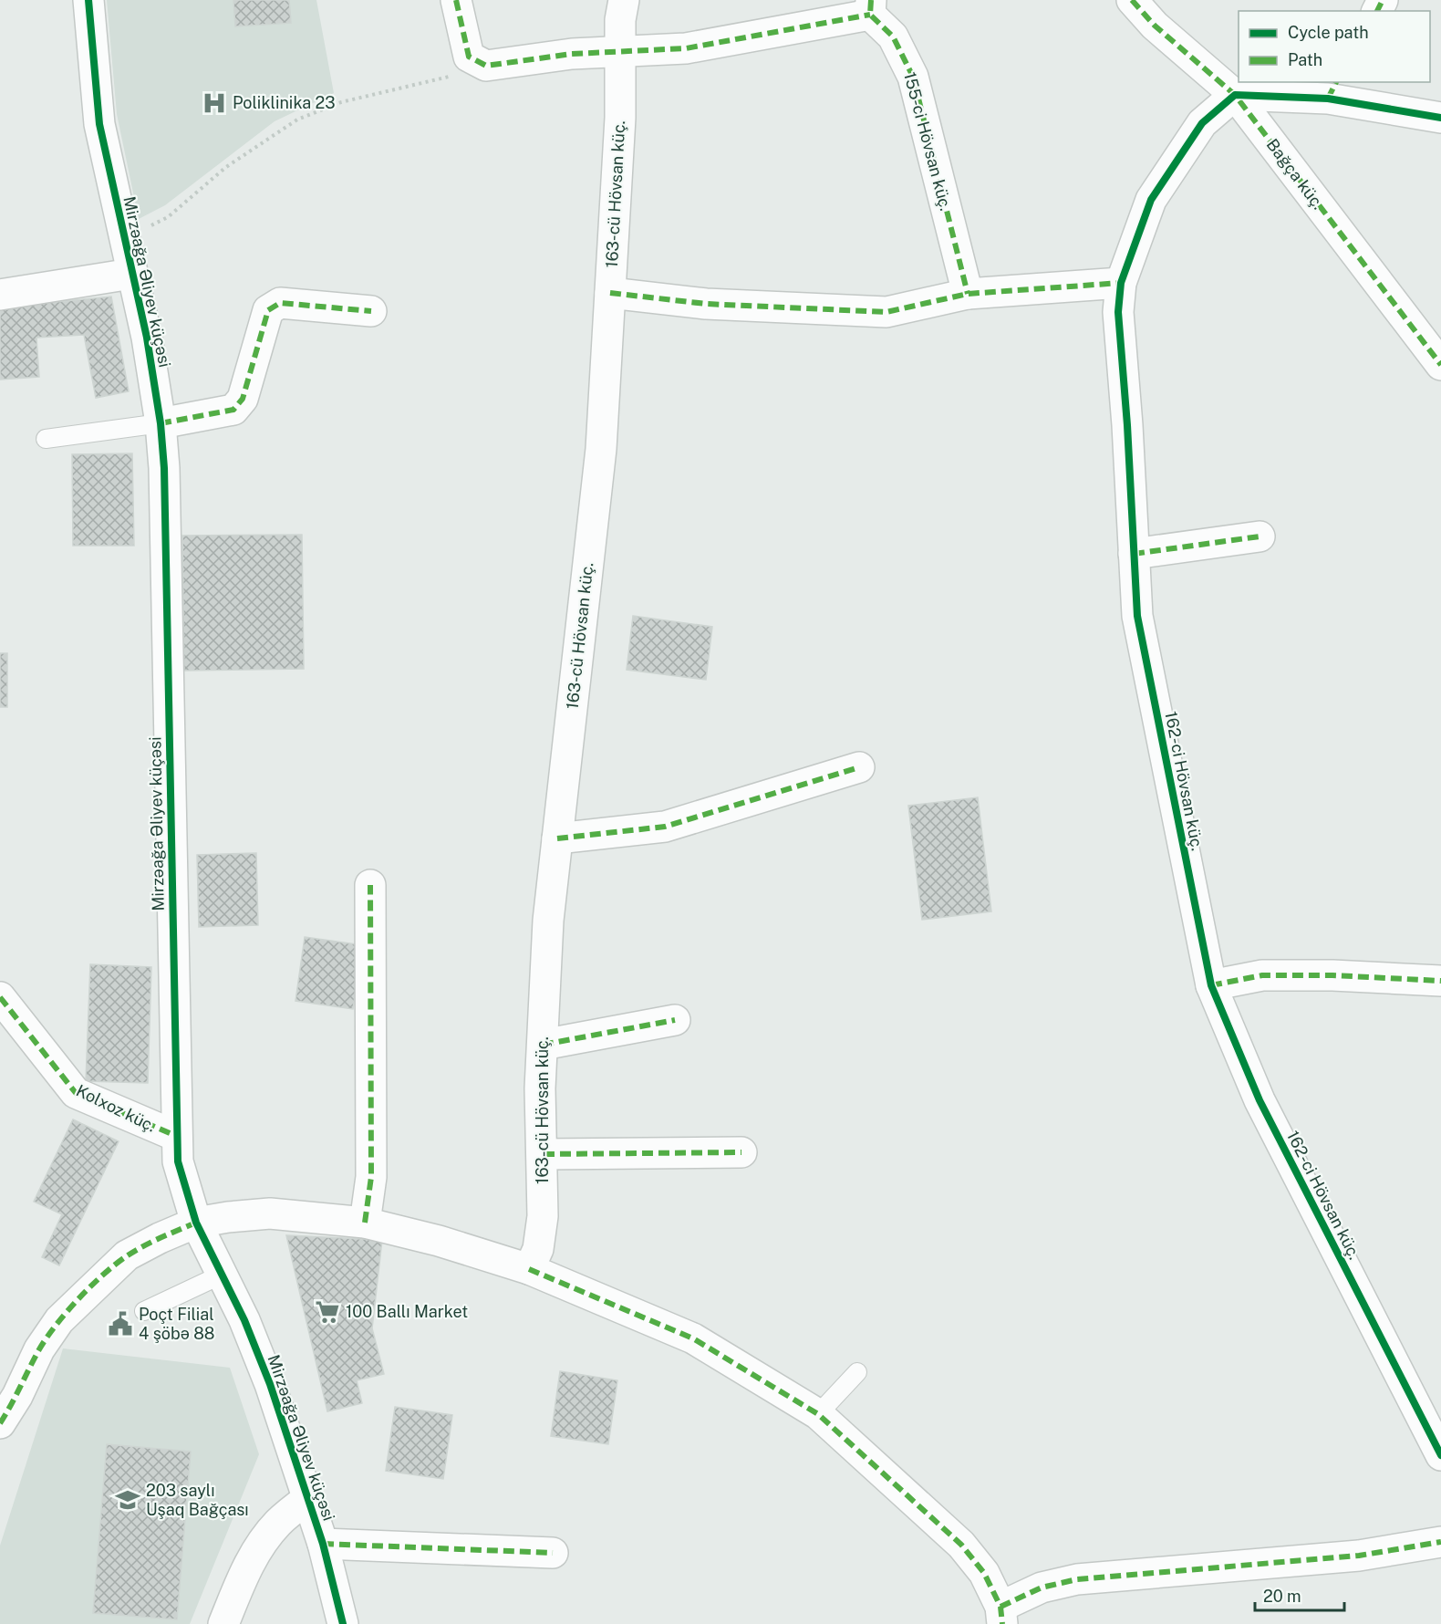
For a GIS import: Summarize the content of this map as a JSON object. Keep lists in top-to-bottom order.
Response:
{
  "streets": {
    "street": [
      "155-ci Hövsan küç.",
      "Bağça küç.",
      "163-cü Hövsan küç.",
      "Mirzəağa Əliyev küçəsi",
      "162-ci Hövsan küç.",
      "Kolxoz küç."
    ]
  },
  "crossings": [
    ["Bağça küç.", "162-ci Hövsan küç."],
    ["Mirzəağa Əliyev küçəsi", "Kolxoz küç."]
  ],
  "places": {
    "hospital": ["Poliklinika 23"],
    "supermarket": ["100 Ballı Market"],
    "public building": ["Poçt Filial 4 şöbə 88"],
    "school or university": ["203 saylı Uşaq Bağçası"]
  },
  "legend": ["Cycle path", "Path"],
  "scale_bar": "20 m"
}
